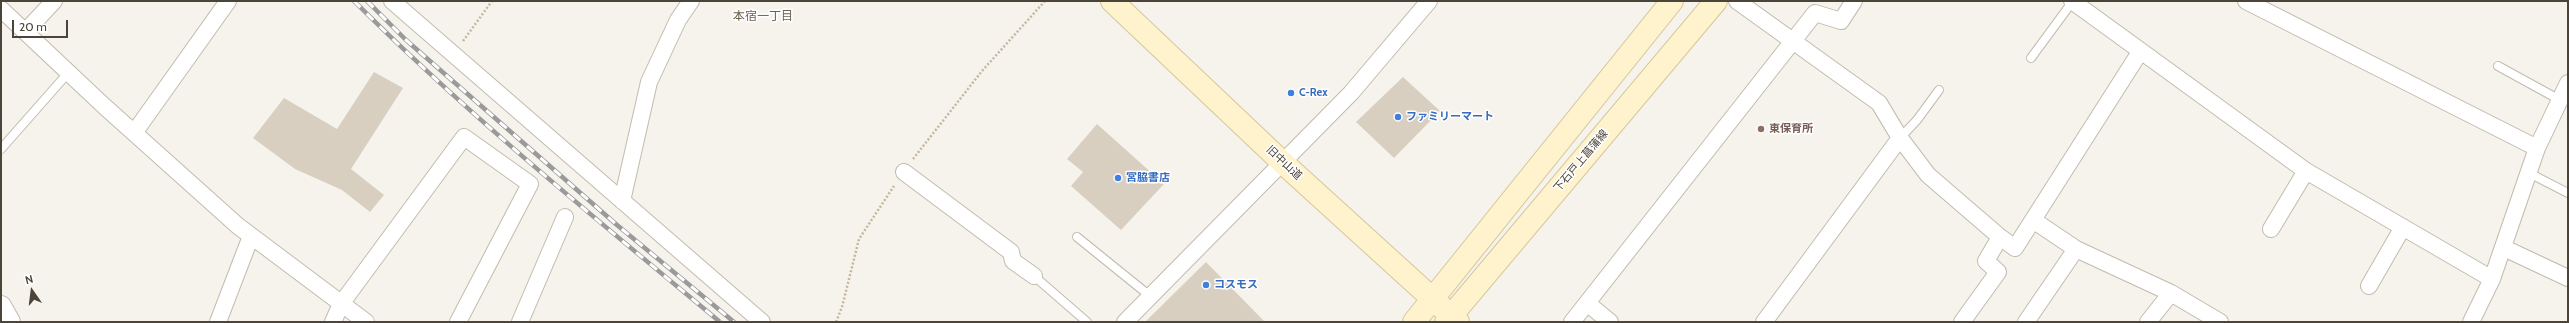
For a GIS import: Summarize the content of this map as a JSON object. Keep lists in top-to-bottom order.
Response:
{
  "streets": {
    "main road": ["下石戸上菖蒲線", "旧中山道"]
  },
  "crossings": [
    ["下石戸上菖蒲線", "旧中山道"]
  ],
  "districts": ["本宿一丁目"],
  "places": [
    "C-Rex",
    "ファミリーマート",
    "東保育所",
    "宮脇書店",
    "コスモス"
  ],
  "scale_bar": "20 m",
  "north": "top"
}
